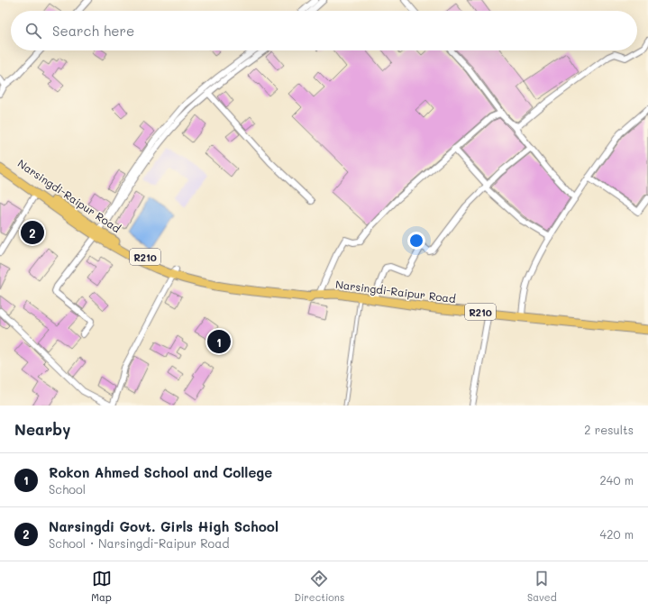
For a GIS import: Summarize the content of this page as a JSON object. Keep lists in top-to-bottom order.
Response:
{
  "streets": {
    "main road": ["Narsingdi-Raipur Road", "R210"]
  },
  "page": {
    "search": "Search here",
    "pins": ["2", "1"],
    "heading": ["Nearby", "2 results"],
    "list": [
      {
        "mark": "1",
        "name": "Rokon Ahmed School and College",
        "note": "School",
        "value": "240 m"
      },
      {
        "mark": "2",
        "name": "Narsingdi Govt. Girls High School",
        "note": "School · Narsingdi-Raipur Road",
        "value": "420 m"
      }
    ],
    "nav": ["Map", "Directions", "Saved"]
  }
}
